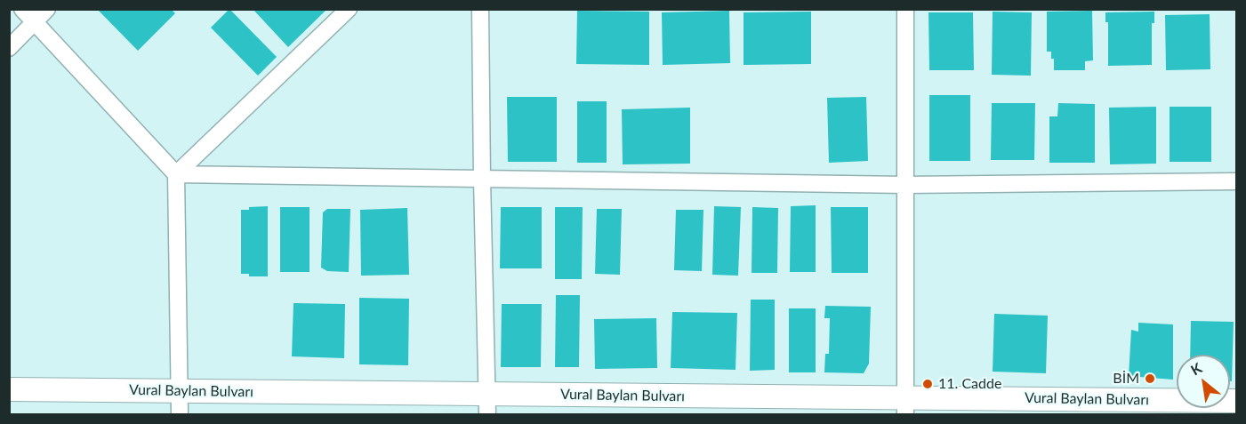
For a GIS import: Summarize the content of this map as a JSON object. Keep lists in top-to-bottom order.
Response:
{
  "streets": {
    "main road": ["Vural Baylan Bulvarı"]
  },
  "places": ["BİM", "11. Cadde"],
  "north": "top left"
}
